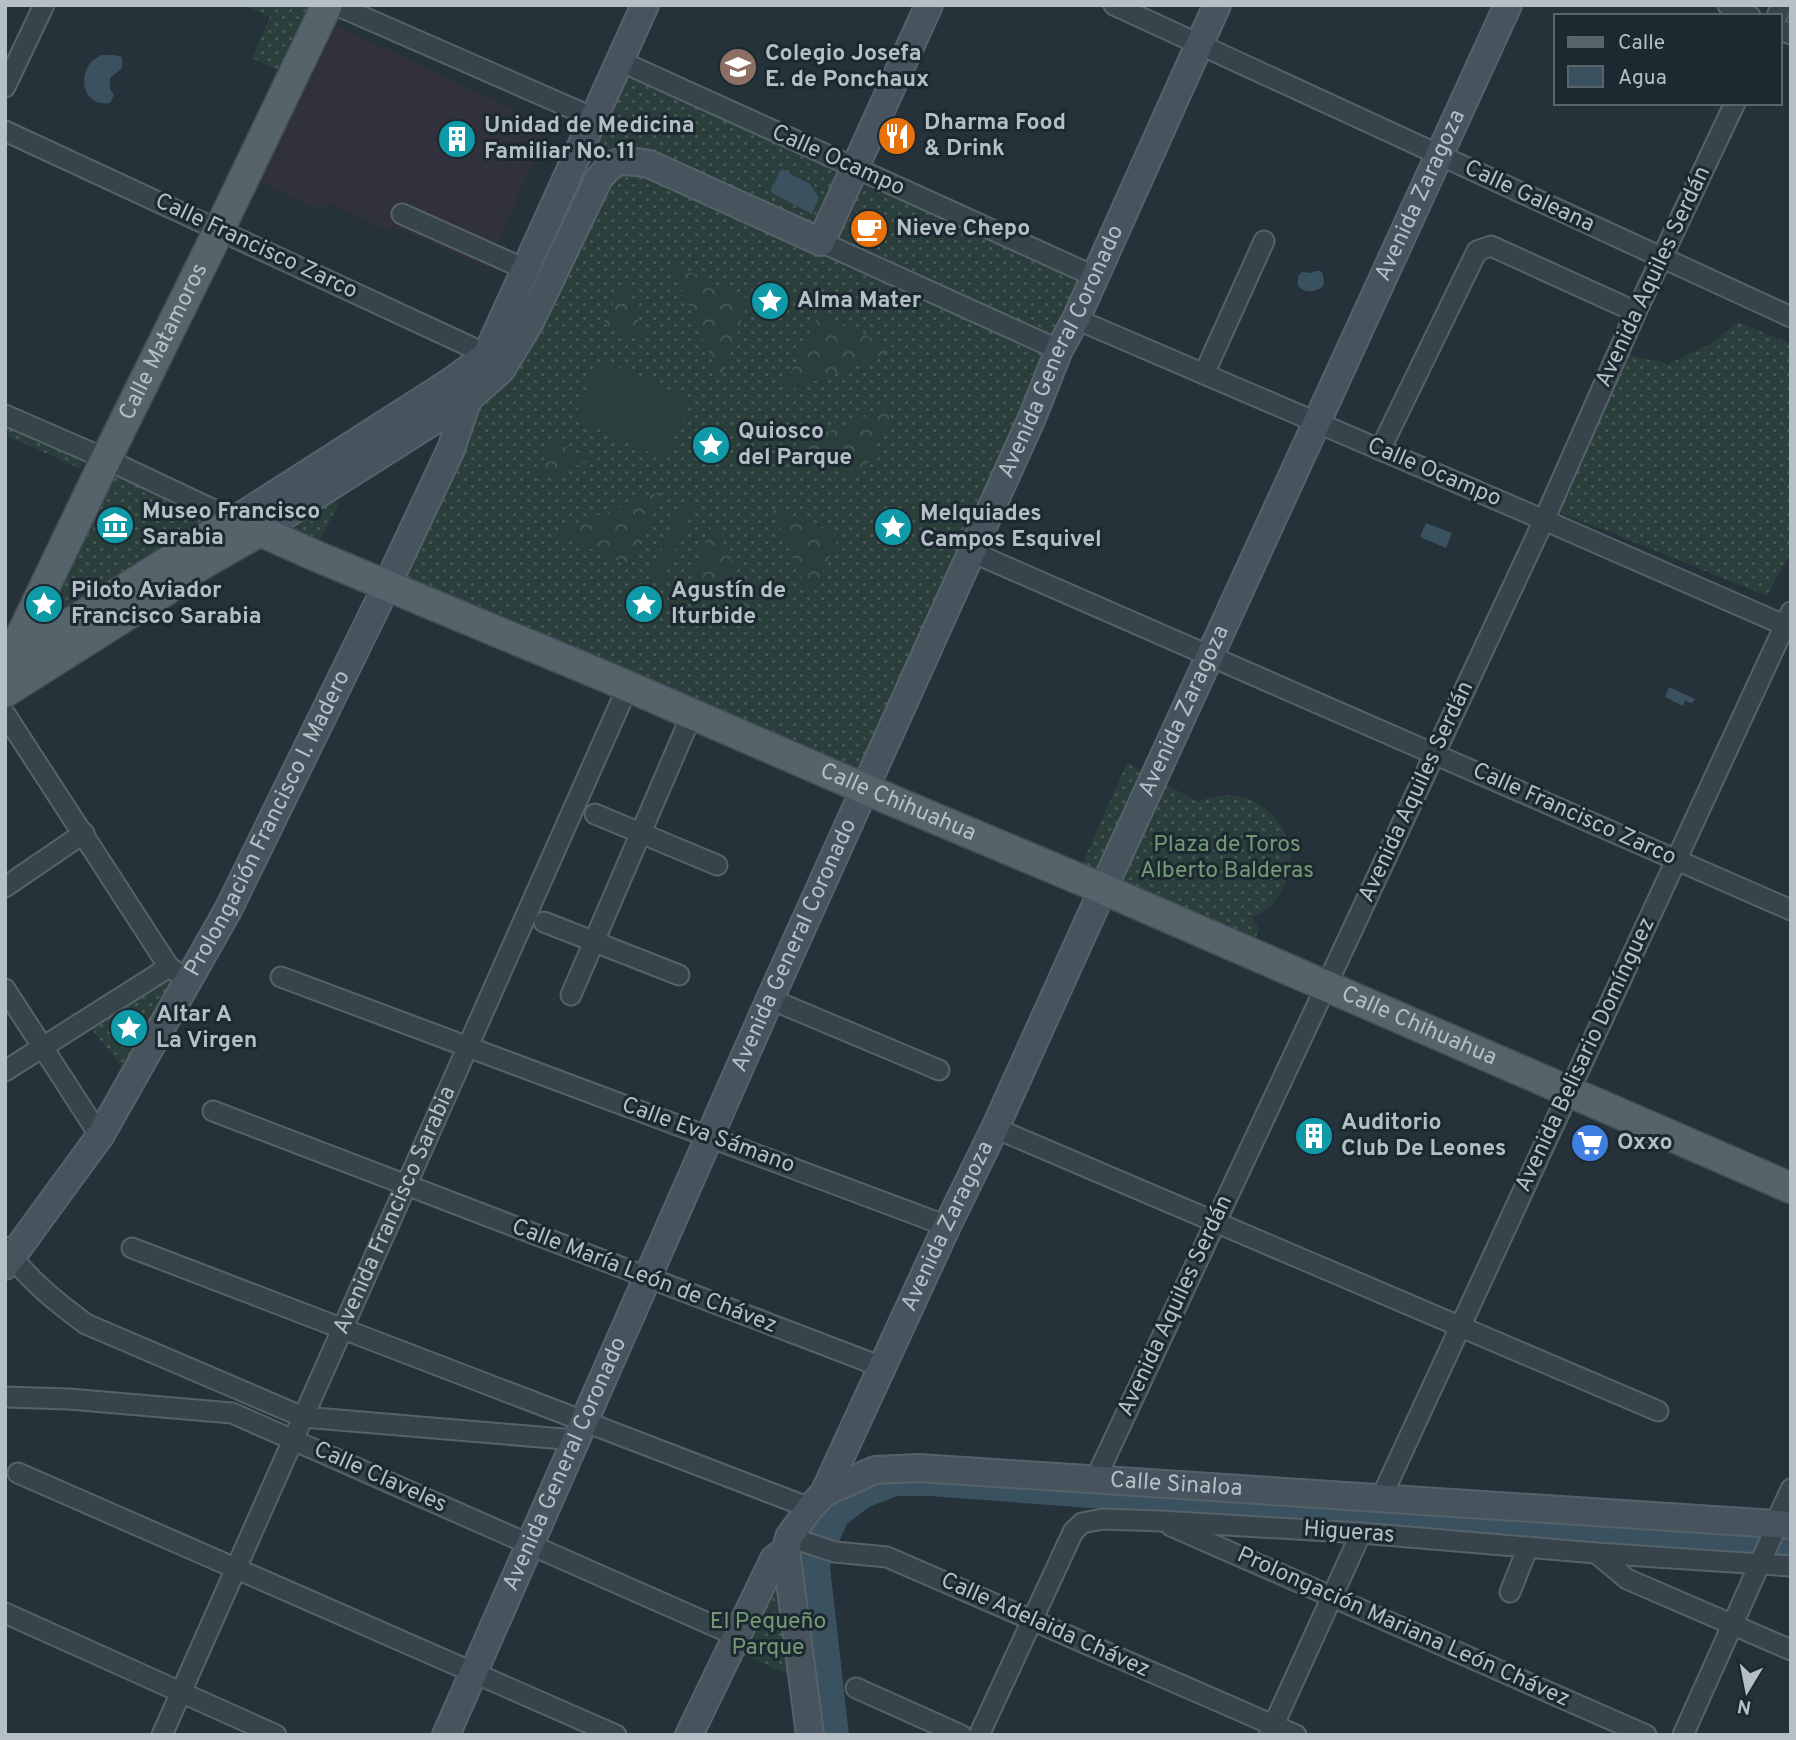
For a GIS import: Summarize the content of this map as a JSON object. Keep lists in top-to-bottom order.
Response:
{
  "streets": {
    "main road": ["Calle Matamoros", "Calle Chihuahua"],
    "street": [
      "Calle Ocampo",
      "Avenida Zaragoza",
      "Calle Galeana",
      "Calle Francisco Zarco",
      "Avenida Aquiles Serdán",
      "Avenida General Coronado",
      "Prolongación Francisco I. Madero",
      "Avenida Belisario Domínguez",
      "Calle Eva Sámano",
      "Avenida Francisco Sarabia",
      "Calle María León de Chávez",
      "Calle Claveles",
      "Calle Sinaloa",
      "Higueras",
      "Calle Adelaida Chávez",
      "Prolongación Mariana León Chávez"
    ]
  },
  "crossings": [
    ["Calle Ocampo", "Avenida Zaragoza"],
    ["Calle Ocampo", "Avenida Aquiles Serdán"],
    ["Calle Ocampo", "Avenida General Coronado"],
    ["Calle Ocampo", "Avenida Belisario Domínguez"],
    ["Avenida Zaragoza", "Calle Galeana"],
    ["Avenida Zaragoza", "Calle Francisco Zarco"],
    ["Avenida Zaragoza", "Calle Chihuahua"],
    ["Avenida Zaragoza", "Calle Eva Sámano"],
    ["Avenida Zaragoza", "Calle María León de Chávez"],
    ["Avenida Zaragoza", "Calle Sinaloa"],
    ["Calle Galeana", "Avenida Aquiles Serdán"],
    ["Calle Galeana", "Avenida General Coronado"],
    ["Calle Francisco Zarco", "Avenida Aquiles Serdán"],
    ["Calle Francisco Zarco", "Calle Matamoros"],
    ["Calle Francisco Zarco", "Avenida General Coronado"],
    ["Calle Francisco Zarco", "Avenida Belisario Domínguez"],
    ["Avenida Aquiles Serdán", "Calle Chihuahua"],
    ["Avenida Aquiles Serdán", "Calle Sinaloa"],
    ["Calle Matamoros", "Calle Chihuahua"],
    ["Avenida General Coronado", "Calle Chihuahua"],
    ["Avenida General Coronado", "Calle Eva Sámano"],
    ["Avenida General Coronado", "Calle María León de Chávez"],
    ["Avenida General Coronado", "Calle Claveles"],
    ["Calle Chihuahua", "Prolongación Francisco I. Madero"],
    ["Calle Chihuahua", "Avenida Belisario Domínguez"],
    ["Calle Chihuahua", "Avenida Francisco Sarabia"],
    ["Prolongación Francisco I. Madero", "Calle Claveles"],
    ["Avenida Belisario Domínguez", "Calle Sinaloa"],
    ["Calle Eva Sámano", "Avenida Francisco Sarabia"],
    ["Avenida Francisco Sarabia", "Calle María León de Chávez"],
    ["Avenida Francisco Sarabia", "Calle Claveles"],
    ["Higueras", "Calle Adelaida Chávez"],
    ["Higueras", "Prolongación Mariana León Chávez"]
  ],
  "parks": ["Plaza de Toros Alberto Balderas", "El Pequeño Parque"],
  "places": {
    "school or university": ["Colegio Josefa E. de Ponchaux"],
    "restaurant": ["Dharma Food & Drink"],
    "building": ["Unidad de Medicina Familiar No. 11", "Auditorio Club De Leones"],
    "cafe": ["Nieve Chepo"],
    "place": [
      "Alma Mater",
      "Quiosco del Parque",
      "Melquiades Campos Esquivel",
      "Piloto Aviador Francisco Sarabia",
      "Agustín de Iturbide",
      "Altar A La Virgen"
    ],
    "museum": ["Museo Francisco Sarabia"],
    "supermarket": ["Oxxo"]
  },
  "legend": ["Calle", "Agua"],
  "north": "bottom"
}
